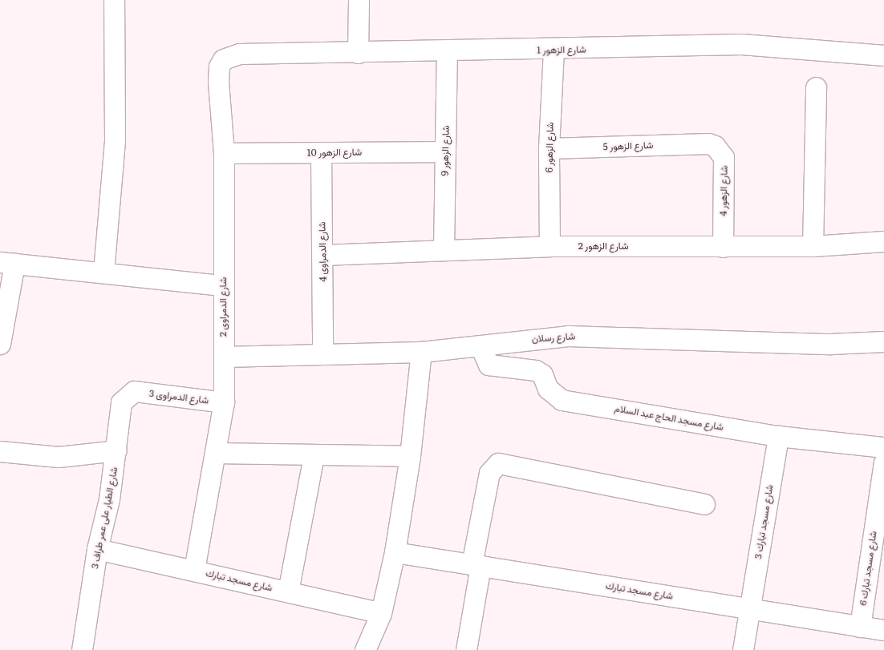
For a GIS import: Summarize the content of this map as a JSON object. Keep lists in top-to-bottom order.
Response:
{
  "streets": {
    "street": [
      "شارع الزهور 1",
      "شارع الزهور 5",
      "شارع الزهور 6",
      "شارع الزهور 9",
      "شارع الزهور 10",
      "شارع الزهور 4",
      "شارع الزهور 2",
      "شارع الدمراوى 4",
      "شارع الدمراوى 2",
      "شارع رسلان",
      "شارع الدمراوى 3",
      "شارع مسجد الحاج عبد السلام",
      "شارع الطيار على عمر طراف 3",
      "شارع مسجد تبارك 3",
      "شارع مسجد تبارك 6",
      "شارع مسجد تبارك"
    ]
  },
  "crossings": [
    ["شارع الزهور 1", "شارع الزهور 6"],
    ["شارع الزهور 1", "شارع الزهور 9"],
    ["شارع الزهور 1", "شارع الدمراوى 2"],
    ["شارع الزهور 5", "شارع الزهور 6"],
    ["شارع الزهور 5", "شارع الزهور 4"],
    ["شارع الزهور 6", "شارع الزهور 2"],
    ["شارع الزهور 9", "شارع الزهور 10"],
    ["شارع الزهور 9", "شارع الزهور 2"],
    ["شارع الزهور 10", "شارع الدمراوى 4"],
    ["شارع الزهور 10", "شارع الدمراوى 2"],
    ["شارع الزهور 4", "شارع الزهور 2"],
    ["شارع الزهور 2", "شارع الدمراوى 4"],
    ["شارع الدمراوى 4", "شارع رسلان"],
    ["شارع الدمراوى 2", "شارع رسلان"],
    ["شارع الدمراوى 2", "شارع الدمراوى 3"],
    ["شارع الدمراوى 2", "شارع مسجد تبارك"],
    ["شارع رسلان", "شارع مسجد الحاج عبد السلام"],
    ["شارع الدمراوى 3", "شارع الطيار على عمر طراف 3"],
    ["شارع مسجد الحاج عبد السلام", "شارع مسجد تبارك 3"],
    ["شارع الطيار على عمر طراف 3", "شارع مسجد تبارك"],
    ["شارع مسجد تبارك 3", "شارع مسجد تبارك"],
    ["شارع مسجد تبارك 6", "شارع مسجد تبارك"]
  ]
}
